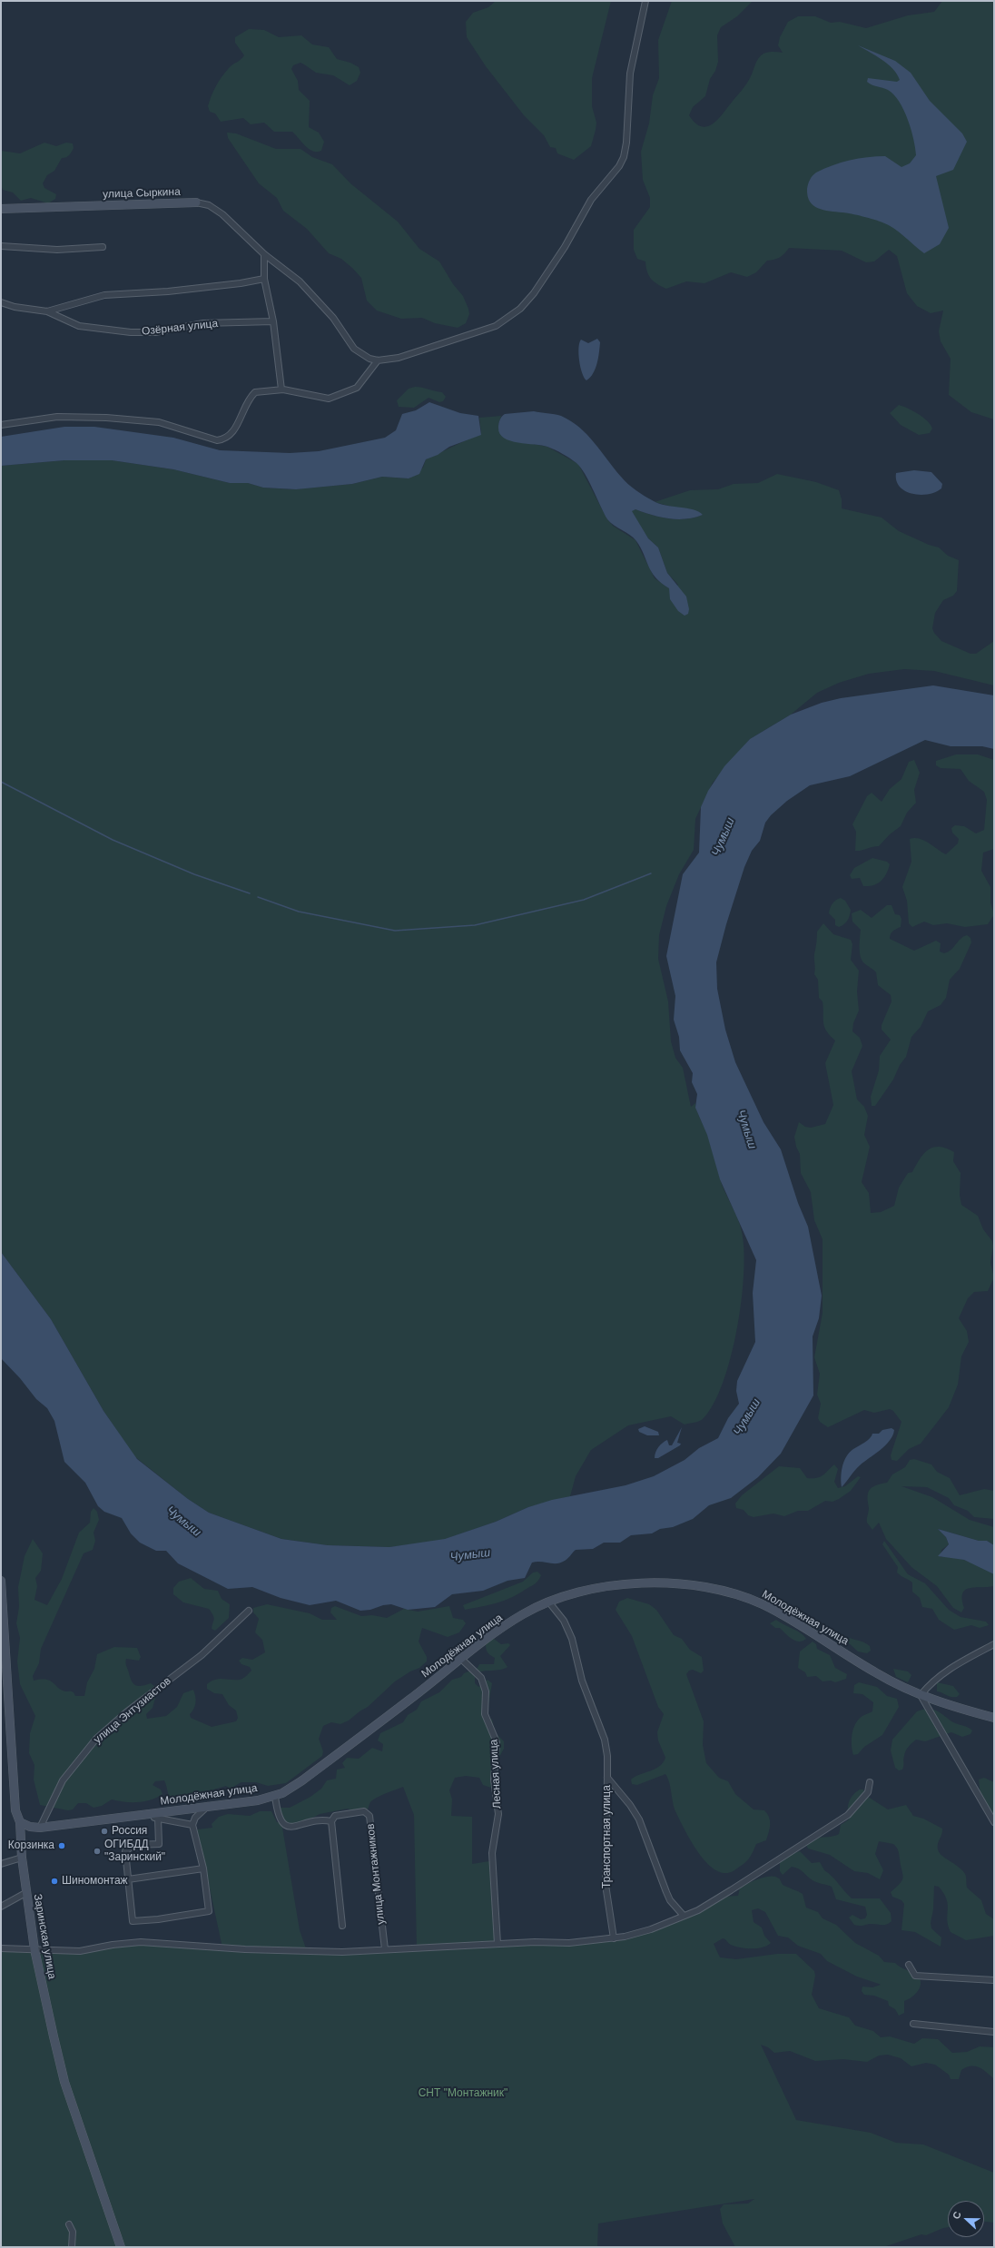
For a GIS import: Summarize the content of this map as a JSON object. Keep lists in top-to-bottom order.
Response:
{
  "streets": {
    "street": [
      "улица Сыркина",
      "Озёрная улица",
      "Молодёжная улица",
      "улица Энтузиастов",
      "Лесная улица",
      "Транспортная улица",
      "улица Монтажников",
      "Заринская улица"
    ]
  },
  "crossings": [
    ["Молодёжная улица", "улица Энтузиастов"],
    ["Молодёжная улица", "Лесная улица"],
    ["Молодёжная улица", "Транспортная улица"],
    ["Молодёжная улица", "Заринская улица"]
  ],
  "water": ["Чумыш"],
  "parks": ["СНТ \"Монтажник\""],
  "places": [
    "Россия",
    "Корзинка",
    "ОГИБДД \"Заринский\"",
    "Шиномонтаж"
  ],
  "north": "left"
}
